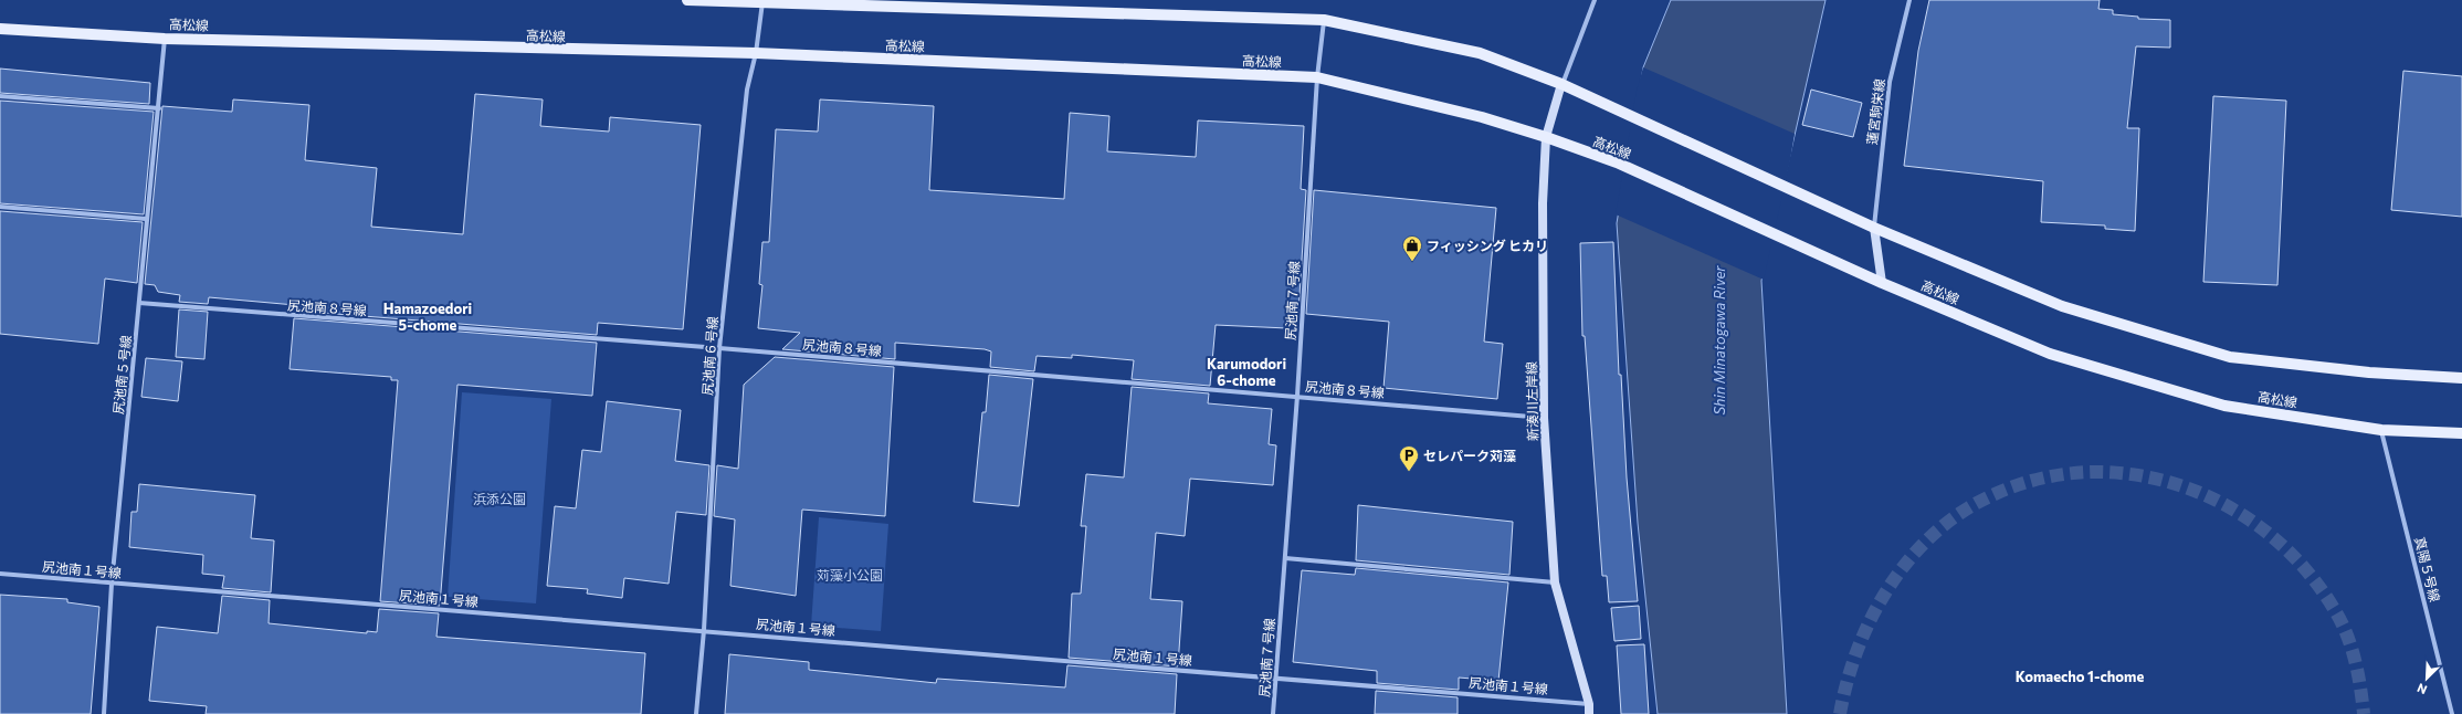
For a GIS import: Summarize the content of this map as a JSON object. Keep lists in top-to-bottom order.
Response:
{
  "streets": {
    "main road": ["高松線"],
    "street": [
      "蓮宮駒栄線",
      "尻池南７号線",
      "尻池南８号線",
      "尻池南６号線",
      "尻池南５号線",
      "新湊川左岸線",
      "尻池南１号線",
      "真陽５号線"
    ]
  },
  "crossings": [
    ["高松線", "尻池南７号線"],
    ["高松線", "尻池南６号線"],
    ["高松線", "尻池南５号線"],
    ["高松線", "新湊川左岸線"],
    ["高松線", "真陽５号線"],
    ["尻池南７号線", "尻池南８号線"],
    ["尻池南７号線", "尻池南１号線"],
    ["尻池南８号線", "尻池南６号線"],
    ["尻池南８号線", "尻池南５号線"],
    ["尻池南８号線", "新湊川左岸線"],
    ["尻池南６号線", "尻池南１号線"],
    ["尻池南５号線", "尻池南１号線"],
    ["新湊川左岸線", "尻池南１号線"]
  ],
  "districts": ["Hamazoedori 5-chome", "Karumodori 6-chome", "Komaecho 1-chome"],
  "water": ["Shin Minatogawa River"],
  "parks": ["浜添公園", "苅藻小公園"],
  "places": {
    "shop": ["フィッシング ヒカリ"],
    "parking": ["セレパーク苅藻"]
  },
  "north": "bottom left"
}
